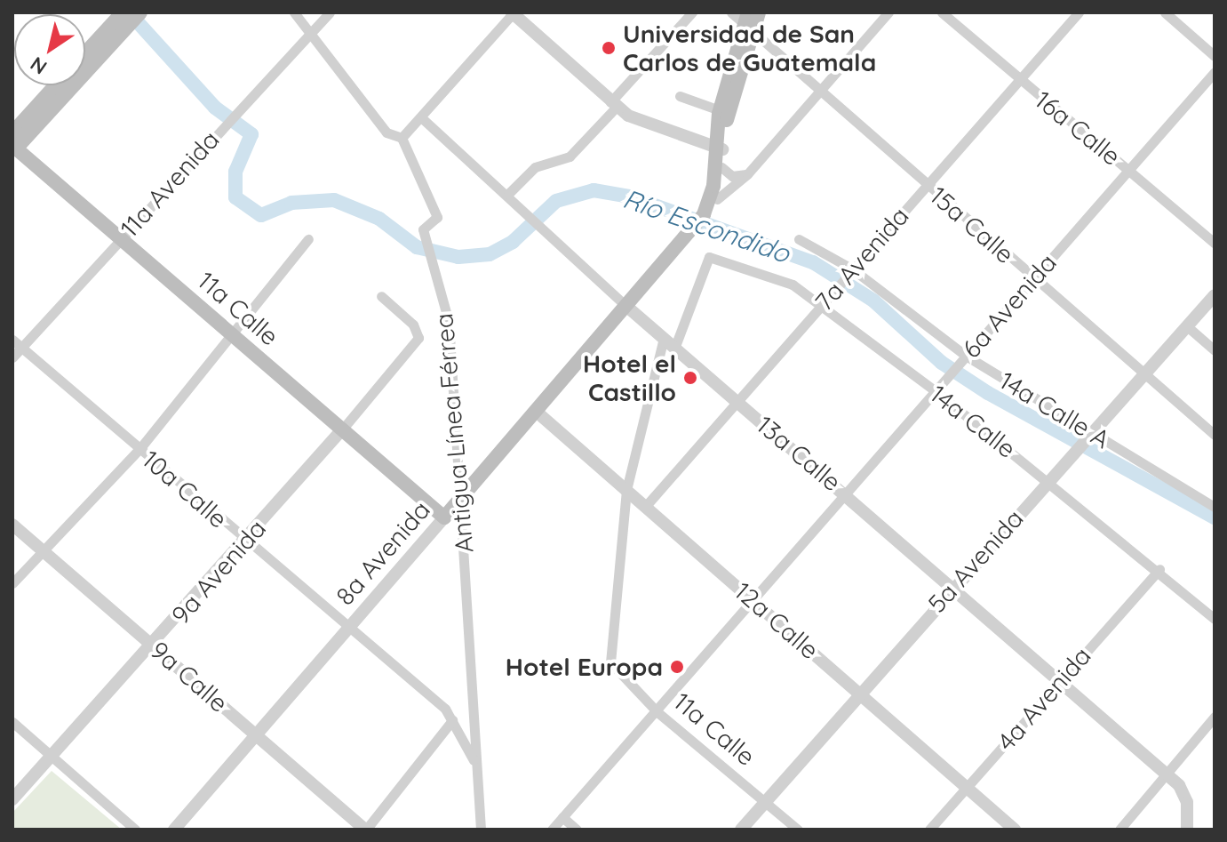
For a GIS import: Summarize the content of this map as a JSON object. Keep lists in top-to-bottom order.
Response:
{
  "streets": {
    "main road": ["11a Calle", "8a Avenida"],
    "street": [
      "16a Calle",
      "11a Avenida",
      "15a Calle",
      "7a Avenida",
      "6a Avenida",
      "14a Calle A",
      "14a Calle",
      "Antigua Línea Férrea",
      "13a Calle",
      "10a Calle",
      "5a Avenida",
      "9a Avenida",
      "12a Calle",
      "9a Calle",
      "4a Avenida"
    ]
  },
  "crossings": [
    ["16a Calle", "7a Avenida"],
    ["16a Calle", "6a Avenida"],
    ["11a Avenida", "11a Calle"],
    ["11a Avenida", "Antigua Línea Férrea"],
    ["11a Avenida", "10a Calle"],
    ["15a Calle", "7a Avenida"],
    ["15a Calle", "6a Avenida"],
    ["15a Calle", "8a Avenida"],
    ["15a Calle", "5a Avenida"],
    ["7a Avenida", "14a Calle A"],
    ["7a Avenida", "14a Calle"],
    ["7a Avenida", "13a Calle"],
    ["7a Avenida", "12a Calle"],
    ["6a Avenida", "11a Calle"],
    ["6a Avenida", "14a Calle A"],
    ["6a Avenida", "14a Calle"],
    ["6a Avenida", "13a Calle"],
    ["6a Avenida", "12a Calle"],
    ["11a Calle", "8a Avenida"],
    ["11a Calle", "5a Avenida"],
    ["11a Calle", "9a Avenida"],
    ["11a Calle", "12a Calle"],
    ["14a Calle A", "5a Avenida"],
    ["14a Calle", "13a Calle"],
    ["14a Calle", "5a Avenida"],
    ["14a Calle", "4a Avenida"],
    ["Antigua Línea Férrea", "10a Calle"],
    ["Antigua Línea Férrea", "8a Avenida"],
    ["13a Calle", "8a Avenida"],
    ["13a Calle", "5a Avenida"],
    ["13a Calle", "4a Avenida"],
    ["10a Calle", "8a Avenida"],
    ["10a Calle", "9a Avenida"],
    ["8a Avenida", "12a Calle"],
    ["8a Avenida", "9a Calle"],
    ["5a Avenida", "12a Calle"],
    ["9a Avenida", "9a Calle"],
    ["12a Calle", "4a Avenida"]
  ],
  "water": ["Río Escondido"],
  "places": ["Universidad de San Carlos de Guatemala", "Hotel el Castillo", "Hotel Europa"],
  "north": "bottom left"
}
